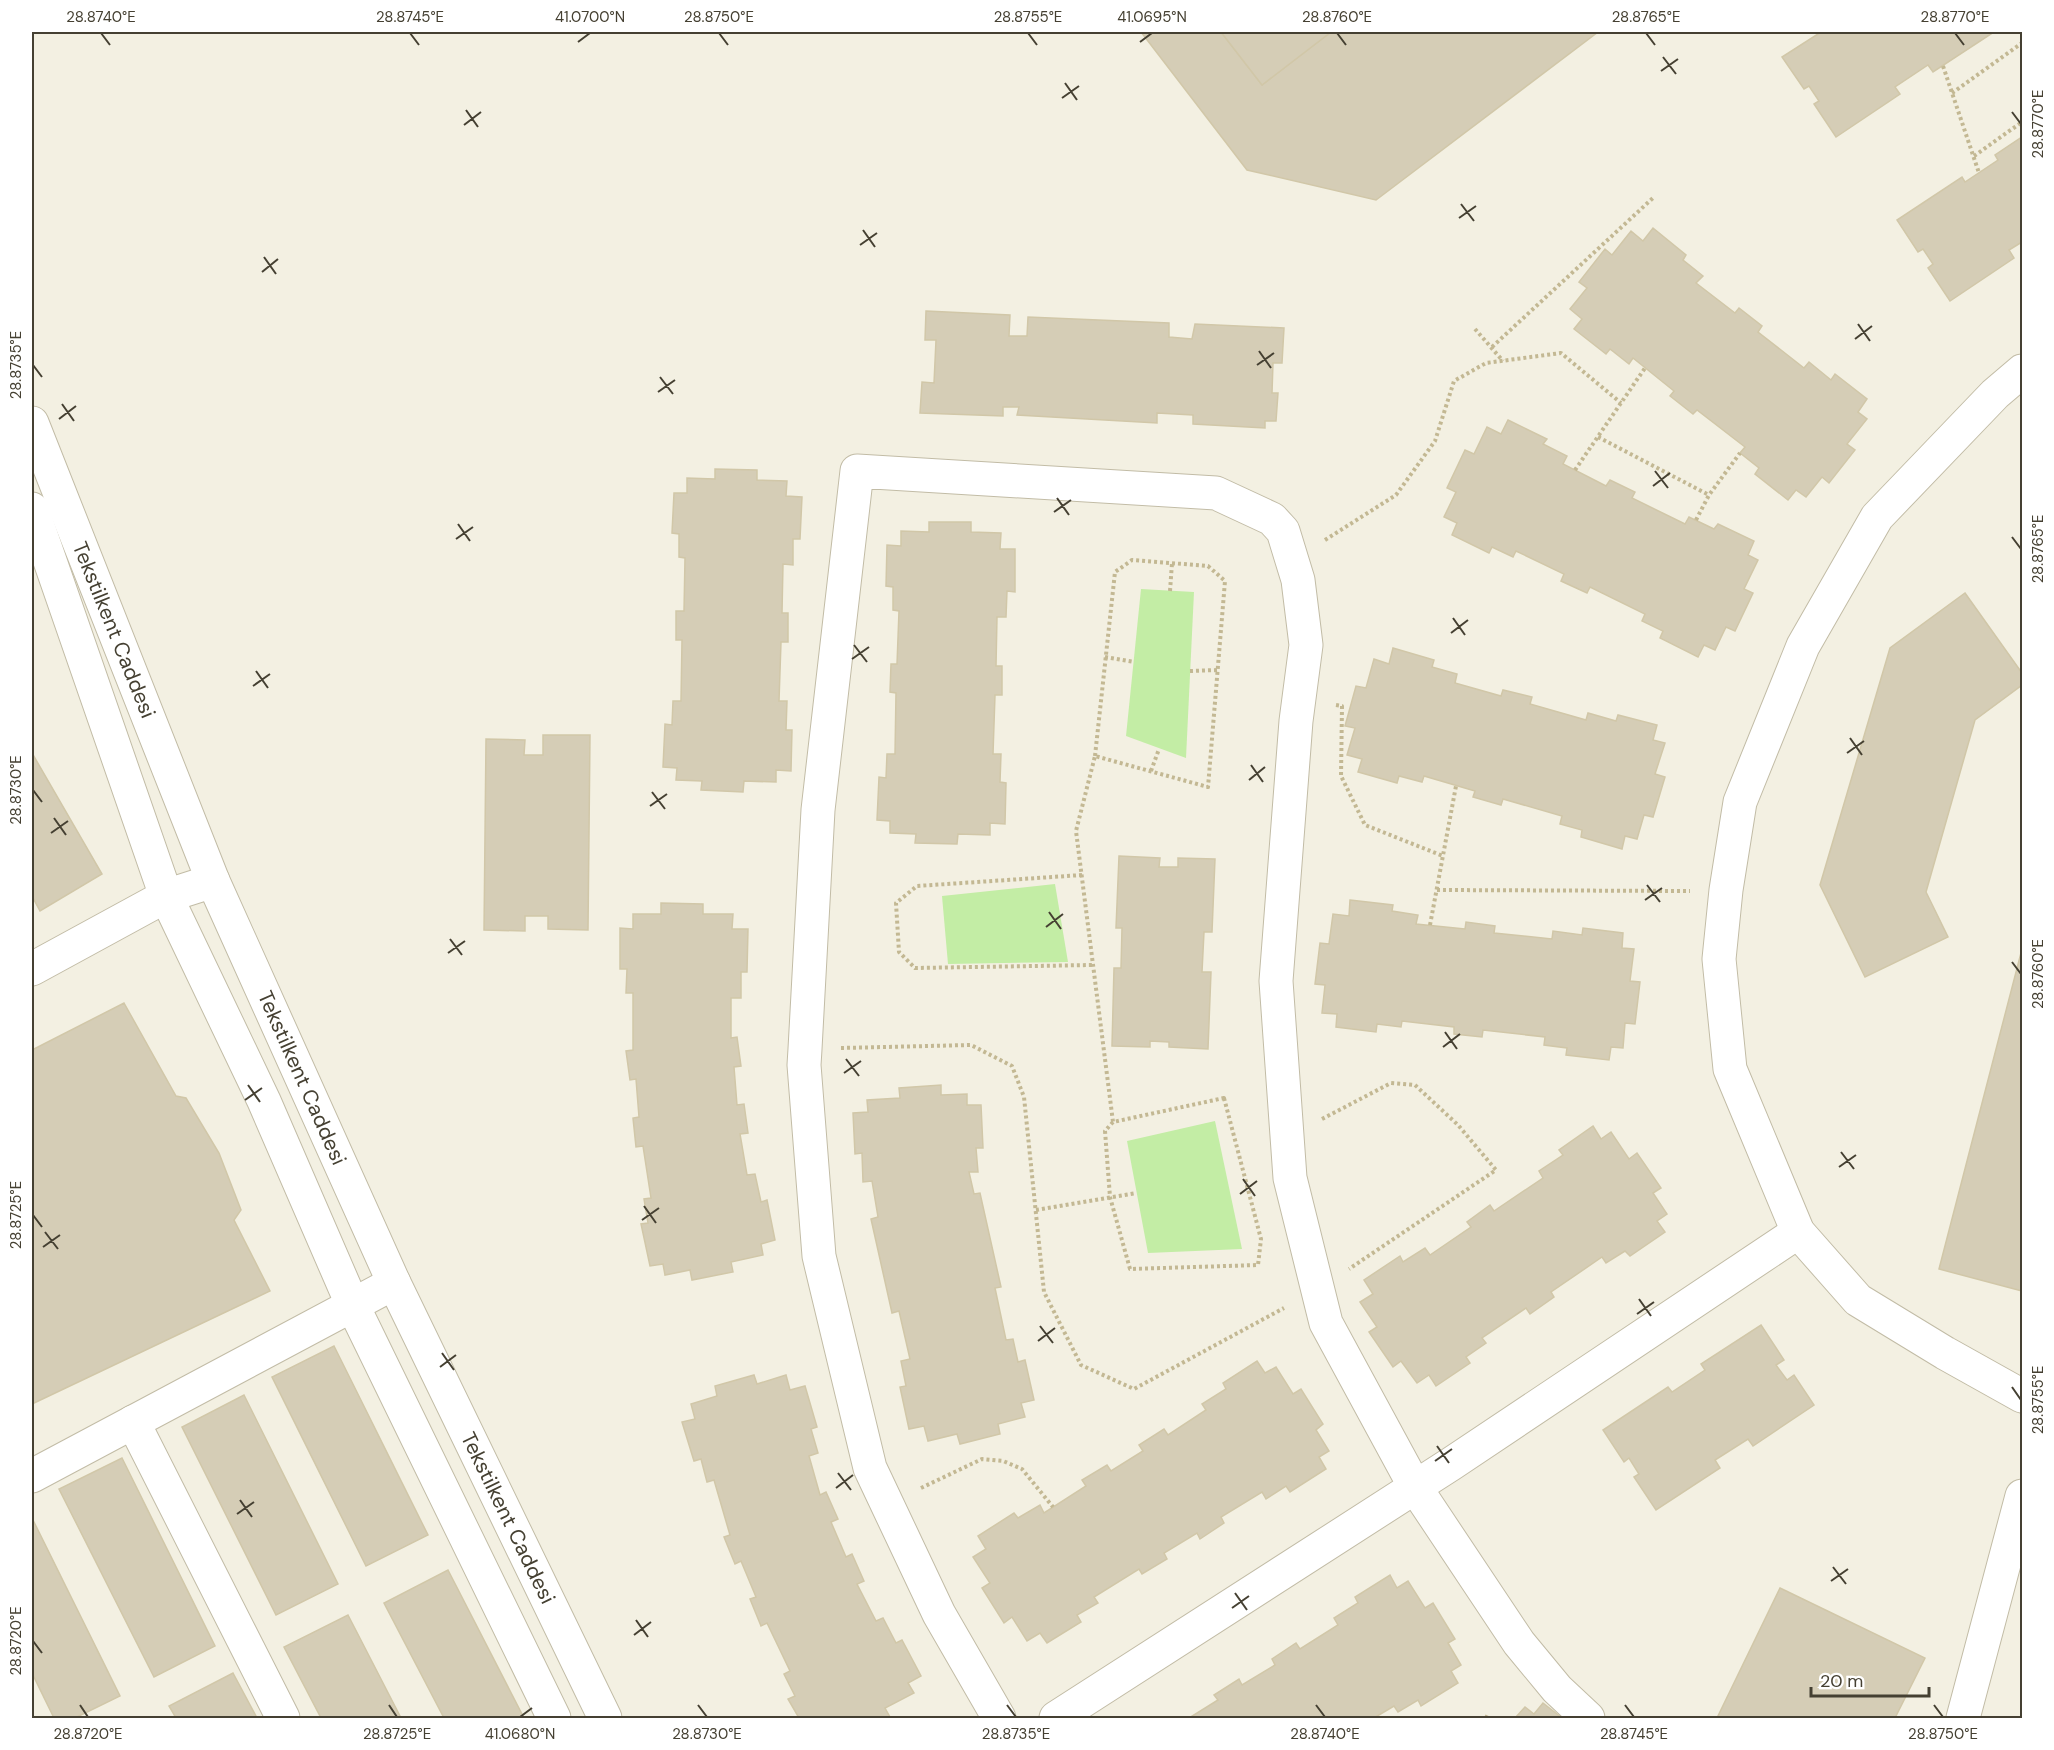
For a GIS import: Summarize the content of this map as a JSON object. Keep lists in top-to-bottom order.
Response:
{
  "streets": {
    "street": ["Tekstilkent Caddesi"]
  },
  "scale_bar": "20 m",
  "coordinates": [
    "28.8740°E",
    "28.8745°E",
    "41.0700°N",
    "28.8750°E",
    "28.8755°E",
    "41.0695°N",
    "28.8760°E",
    "28.8765°E",
    "28.8770°E",
    "28.8735°E",
    "28.8730°E",
    "28.8725°E",
    "28.8720°E",
    "41.0680°N"
  ]
}
